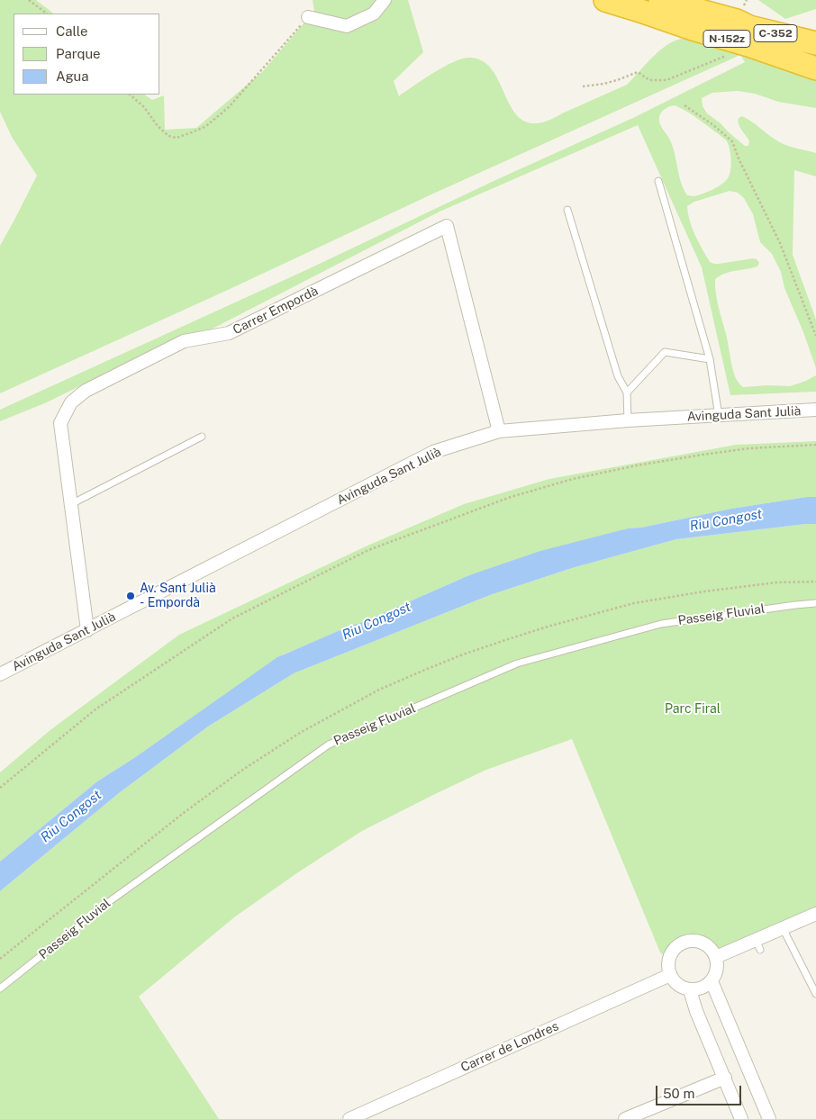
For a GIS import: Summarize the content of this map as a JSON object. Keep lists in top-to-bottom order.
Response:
{
  "streets": {
    "highway": ["C-352", "N-152z"],
    "street": ["Carrer Empordà", "Avinguda Sant Julià", "Carrer de Londres"],
    "lane": ["Passeig Fluvial"]
  },
  "crossings": [
    ["C-352", "N-152z"],
    ["Carrer Empordà", "Avinguda Sant Julià"]
  ],
  "water": ["Riu Congost"],
  "parks": ["Parc Firal"],
  "places": ["Av. Sant Julià - Empordà"],
  "legend": ["Calle", "Parque", "Agua"],
  "scale_bar": "50 m"
}
